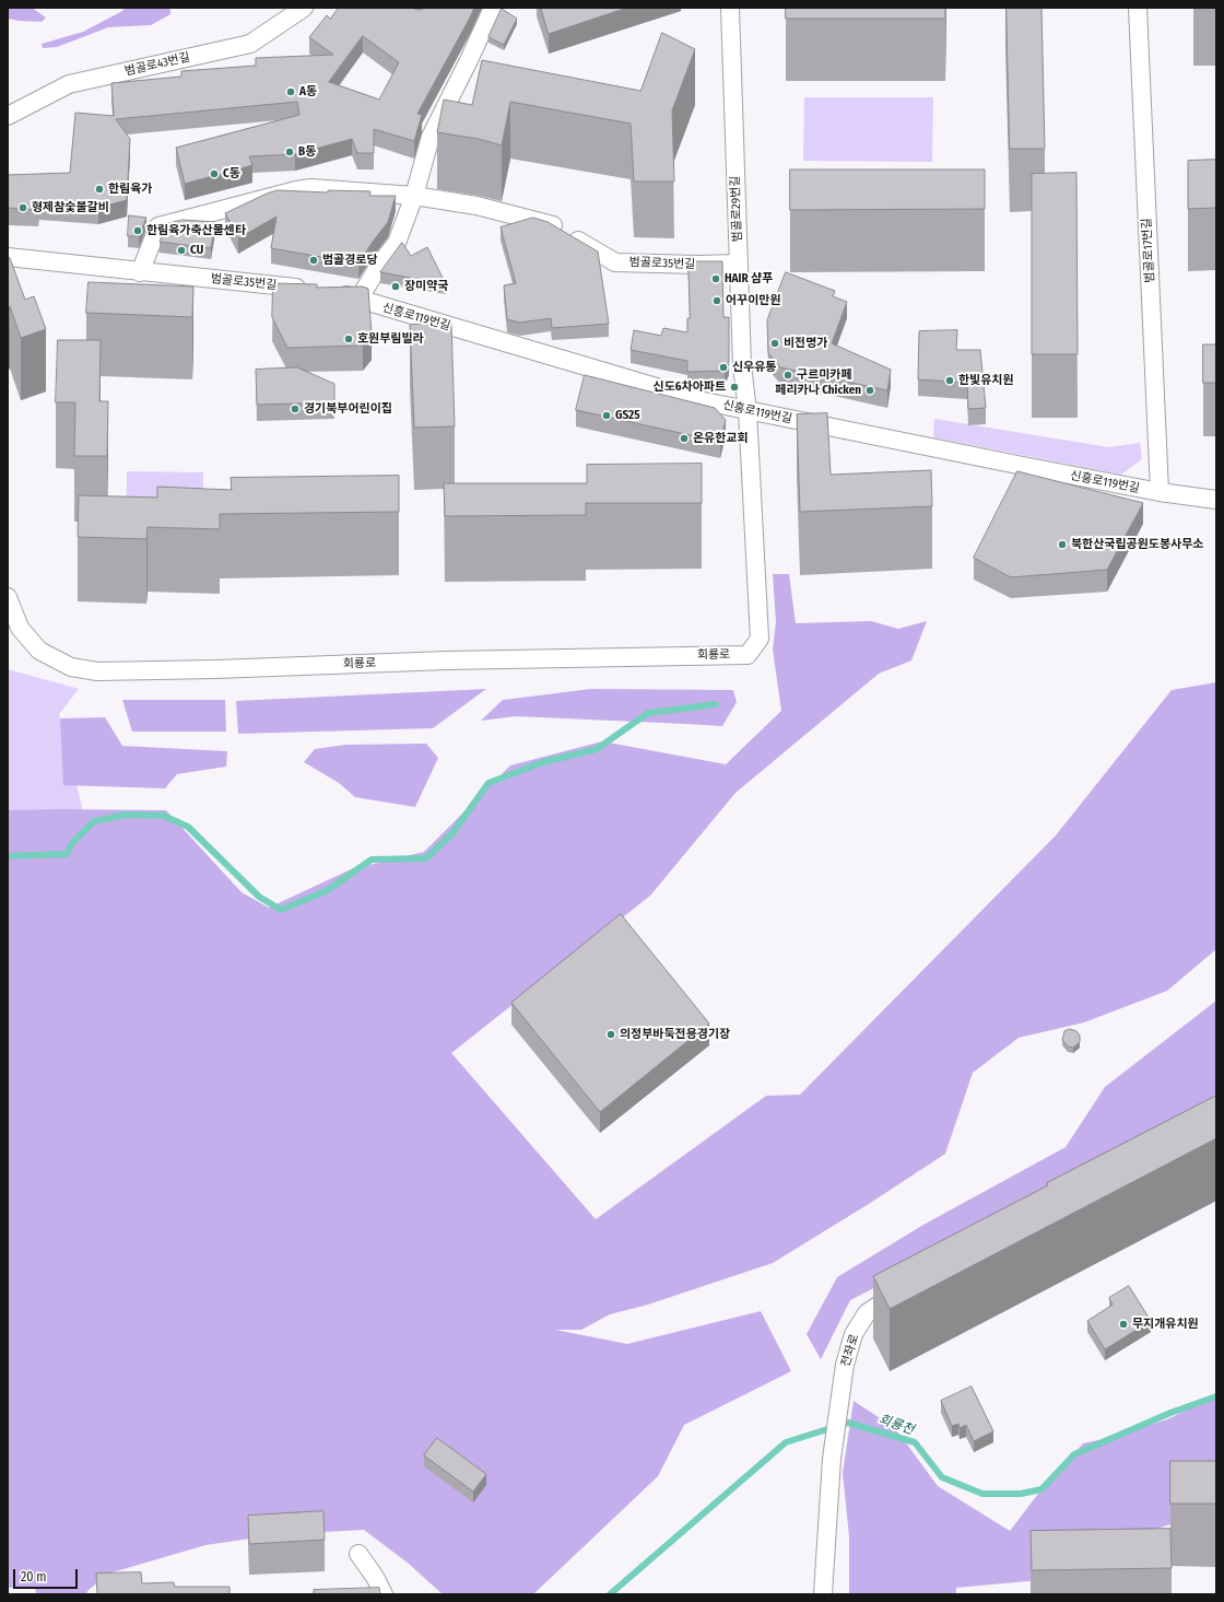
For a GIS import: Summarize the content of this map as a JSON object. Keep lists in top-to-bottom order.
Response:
{
  "streets": {
    "street": [
      "범골로43번길",
      "범골로29번길",
      "범골로17번길",
      "범골로35번길",
      "신흥로119번길",
      "회룡로",
      "전좌로"
    ]
  },
  "crossings": [
    ["범골로29번길", "범골로35번길"],
    ["범골로29번길", "신흥로119번길"],
    ["범골로29번길", "회룡로"],
    ["범골로17번길", "신흥로119번길"],
    ["범골로35번길", "신흥로119번길"]
  ],
  "water": ["회룡천"],
  "places": [
    "A동",
    "B동",
    "C동",
    "한림육가",
    "형제참숯불갈비",
    "한림육가축산물센타",
    "CU",
    "범골경로당",
    "HAIR 샴푸",
    "장미약국",
    "어꾸이만원",
    "호원부림빌라",
    "비전명가",
    "신우유통",
    "구르미카페",
    "한빛유치원",
    "신도6차아파트",
    "페리카나 Chicken",
    "경기북부어린이집",
    "GS25",
    "온유한교회",
    "북한산국립공원도봉사무소",
    "의정부바둑전용경기장",
    "무지개유치원"
  ],
  "scale_bar": "20 m"
}
